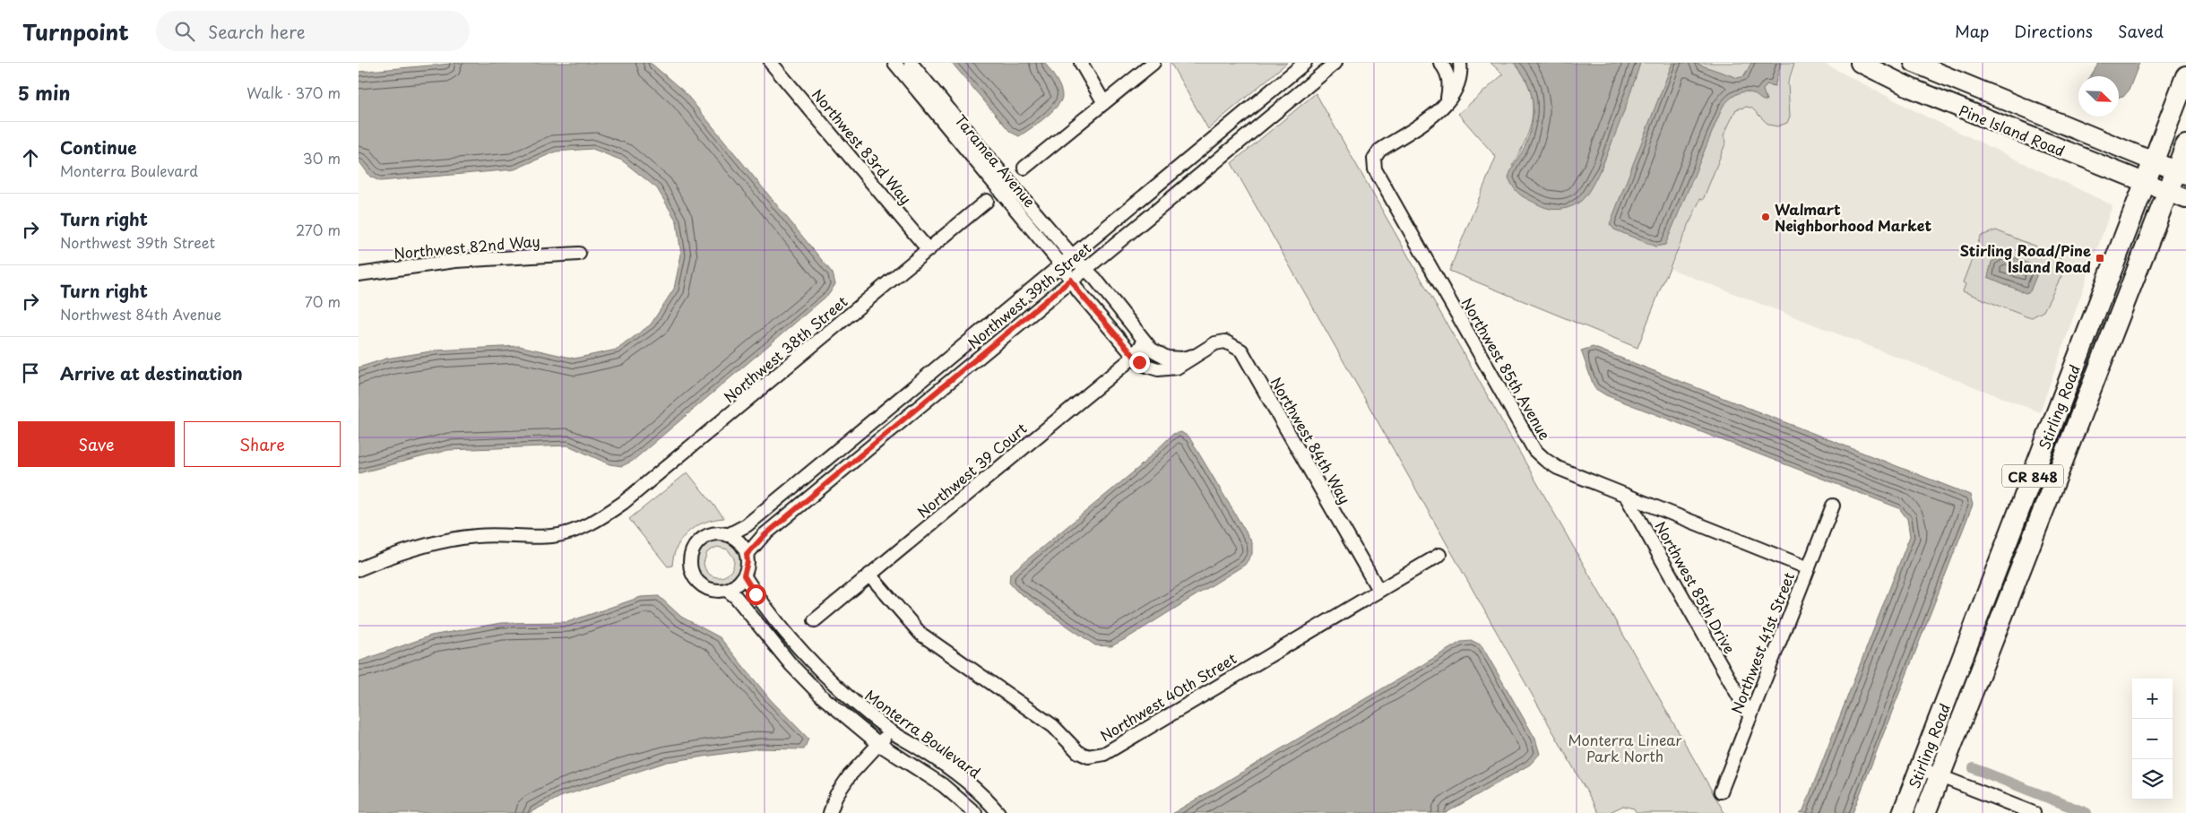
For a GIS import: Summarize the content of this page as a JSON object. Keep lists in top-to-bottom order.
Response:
{
  "streets": {
    "main road": ["Pine Island Road", "Stirling Road", "CR 848"],
    "street": [
      "Northwest 83rd Way",
      "Taramea Avenue",
      "Northwest 82nd Way",
      "Northwest 39th Street",
      "Northwest 38th Street",
      "Northwest 85th Avenue",
      "Northwest 84th Way",
      "Northwest 39 Court",
      "Northwest 85th Drive",
      "Northwest 41st Street",
      "Northwest 40th Street",
      "Monterra Boulevard"
    ]
  },
  "crossings": [
    ["Pine Island Road", "Stirling Road"],
    ["Northwest 83rd Way", "Northwest 38th Street"],
    ["Taramea Avenue", "Northwest 39th Street"],
    ["Taramea Avenue", "Northwest 84th Way"],
    ["Taramea Avenue", "Northwest 39 Court"],
    ["Northwest 39th Street", "Monterra Boulevard"],
    ["Northwest 85th Avenue", "Northwest 85th Drive"],
    ["Northwest 85th Avenue", "Northwest 41st Street"],
    ["Northwest 84th Way", "Northwest 40th Street"],
    ["Northwest 39 Court", "Northwest 40th Street"],
    ["Northwest 85th Drive", "Northwest 41st Street"]
  ],
  "parks": ["Monterra Linear Park North"],
  "places": {
    "other": ["Walmart Neighborhood Market"],
    "transit": ["Stirling Road/Pine Island Road"]
  },
  "north": "bottom right",
  "page": {
    "header": "Turnpoint",
    "search": "Search here",
    "nav": ["Map", "Directions", "Saved"],
    "heading": ["5 min", "Walk · 370 m"],
    "list": [
      ["Continue", "Monterra Boulevard", "30 m"],
      ["Turn right", "Northwest 39th Street", "270 m"],
      ["Turn right", "Northwest 84th Avenue", "70 m"],
      "Arrive at destination"
    ],
    "buttons": ["Save", "Share"],
    "map_buttons": ["+", "−"]
  }
}
